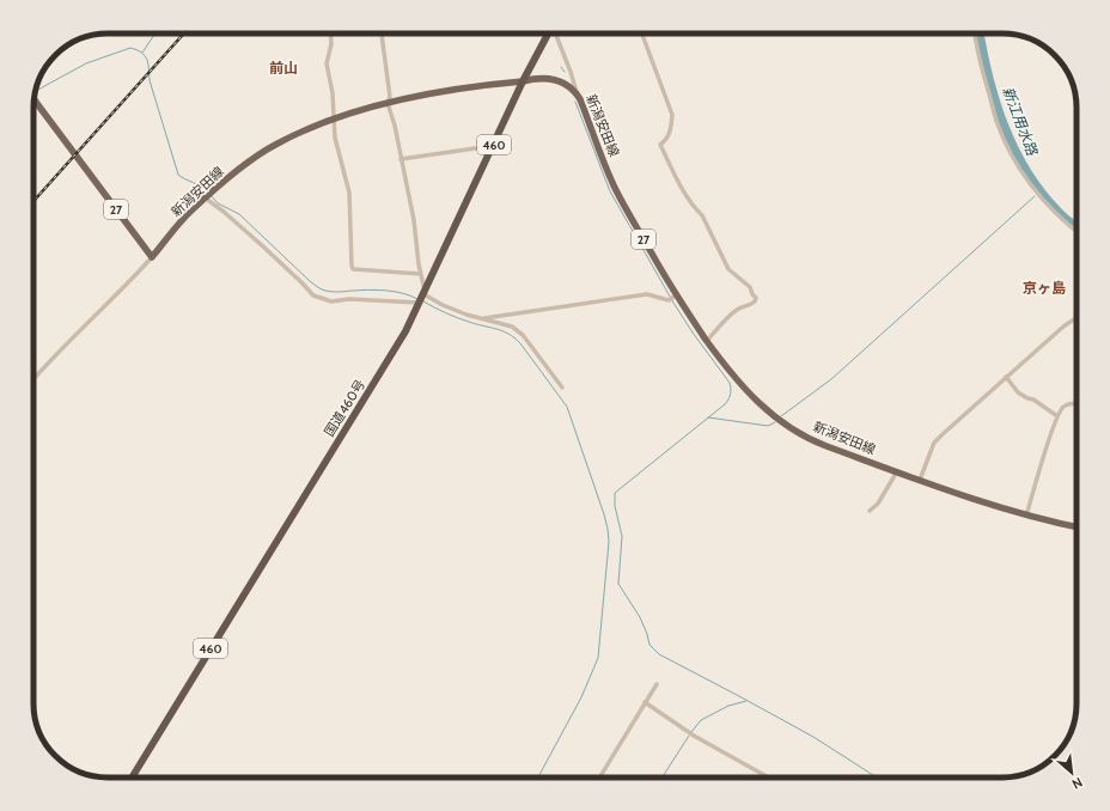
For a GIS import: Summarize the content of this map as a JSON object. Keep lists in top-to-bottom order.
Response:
{
  "streets": {
    "highway": ["460", "国道460号"],
    "main road": ["新潟安田線", "27"]
  },
  "crossings": [
    ["新潟安田線", "27"],
    ["新潟安田線", "国道460号"]
  ],
  "districts": ["前山", "京ヶ島"],
  "water": ["新江用水路"],
  "north": "bottom right"
}
